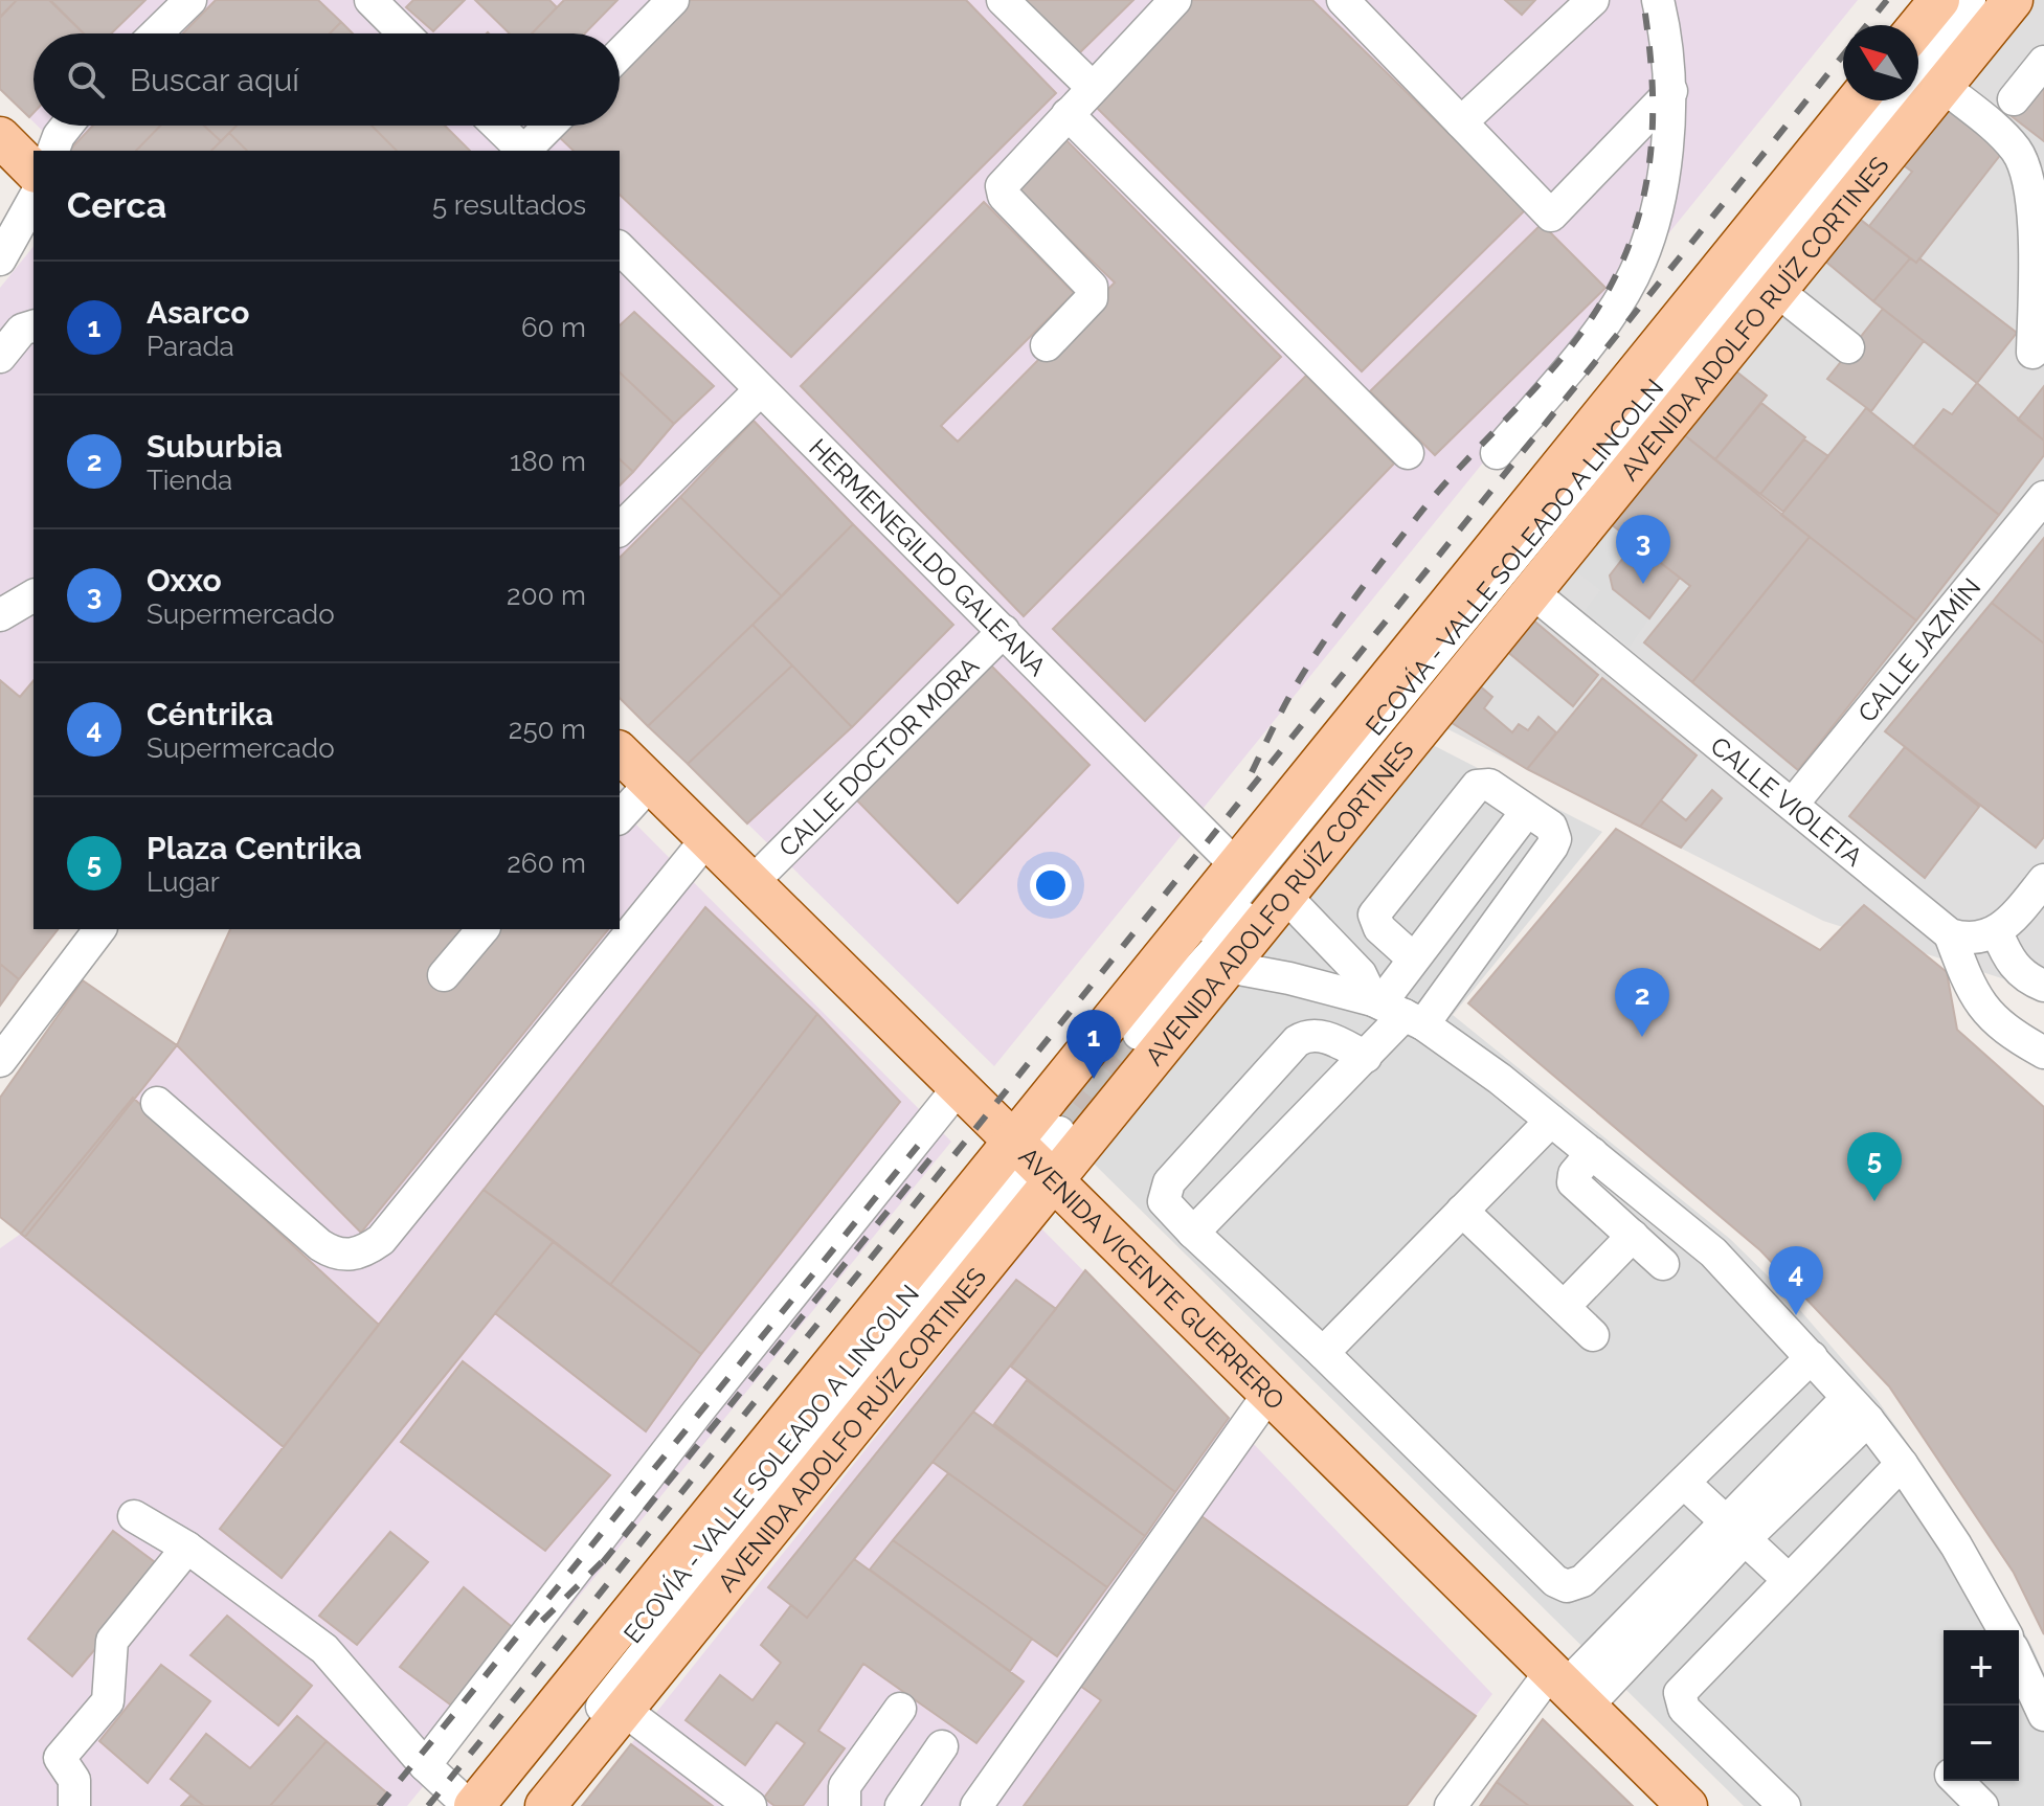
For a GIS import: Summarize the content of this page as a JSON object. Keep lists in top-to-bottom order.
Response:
{
  "streets": {
    "main road": ["AVENIDA ADOLFO RUÍZ CORTINES", "AVENIDA VICENTE GUERRERO"],
    "street": [
      "HERMENEGILDO GALEANA",
      "ECOVÍA - VALLE SOLEADO A LINCOLN",
      "CALLE JAZMÍN",
      "CALLE DOCTOR MORA",
      "CALLE VIOLETA"
    ]
  },
  "crossings": [
    ["AVENIDA ADOLFO RUÍZ CORTINES", "HERMENEGILDO GALEANA"],
    ["AVENIDA ADOLFO RUÍZ CORTINES", "ECOVÍA - VALLE SOLEADO A LINCOLN"],
    ["AVENIDA ADOLFO RUÍZ CORTINES", "CALLE VIOLETA"],
    ["AVENIDA ADOLFO RUÍZ CORTINES", "AVENIDA VICENTE GUERRERO"],
    ["HERMENEGILDO GALEANA", "CALLE DOCTOR MORA"],
    ["ECOVÍA - VALLE SOLEADO A LINCOLN", "AVENIDA VICENTE GUERRERO"],
    ["CALLE JAZMÍN", "CALLE VIOLETA"],
    ["CALLE DOCTOR MORA", "AVENIDA VICENTE GUERRERO"]
  ],
  "north": "top left",
  "page": {
    "search": "Buscar aquí",
    "heading": ["Cerca", "5 resultados"],
    "list": [
      {
        "mark": "1",
        "name": "Asarco",
        "note": "Parada",
        "value": "60 m"
      },
      {
        "mark": "2",
        "name": "Suburbia",
        "note": "Tienda",
        "value": "180 m"
      },
      {
        "mark": "3",
        "name": "Oxxo",
        "note": "Supermercado",
        "value": "200 m"
      },
      {
        "mark": "4",
        "name": "Céntrika",
        "note": "Supermercado",
        "value": "250 m"
      },
      {
        "mark": "5",
        "name": "Plaza Centrika",
        "note": "Lugar",
        "value": "260 m"
      }
    ],
    "pins": [
      "3",
      "2",
      "1",
      "5",
      "4"
    ],
    "map_buttons": ["+", "−"]
  }
}
